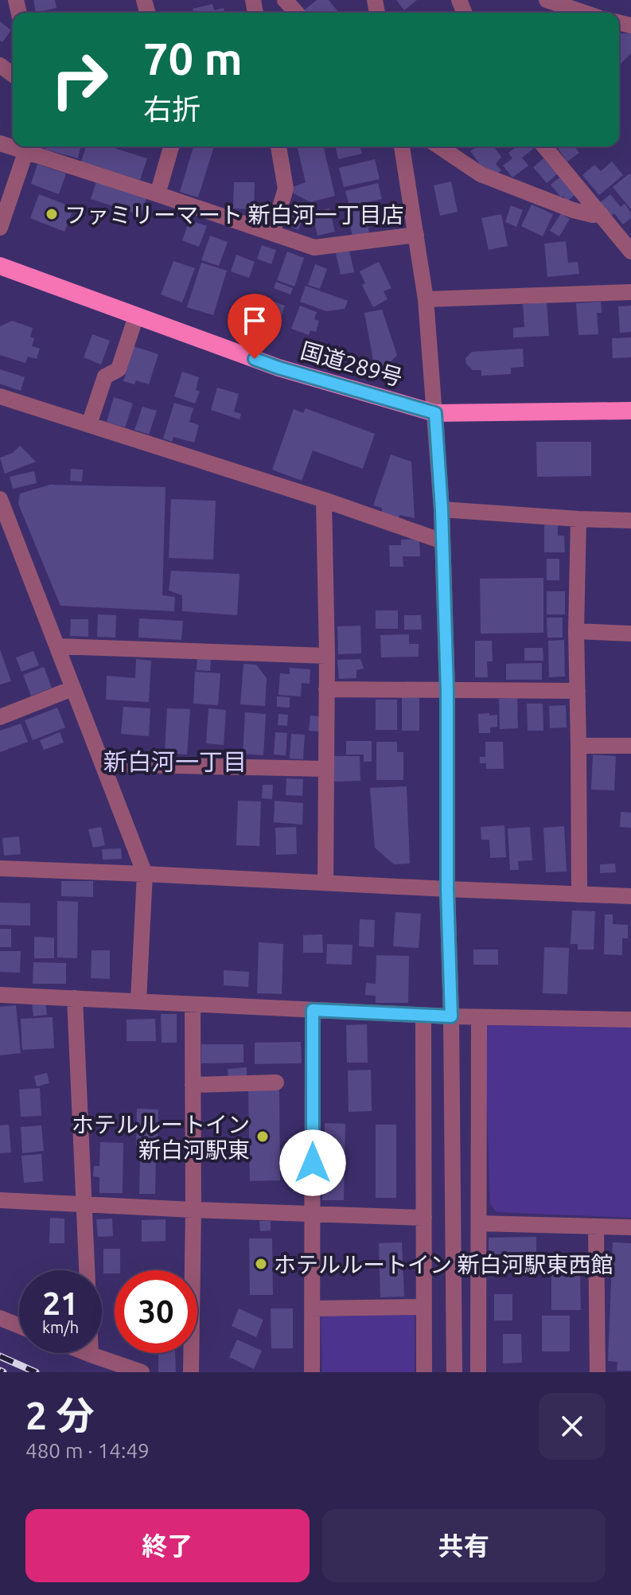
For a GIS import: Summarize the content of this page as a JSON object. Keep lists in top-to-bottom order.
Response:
{
  "streets": {
    "highway": ["国道289号"]
  },
  "districts": ["新白河一丁目"],
  "places": ["ファミリーマート 新白河一丁目店", "ホテルルートイン 新白河駅東", "ホテルルートイン 新白河駅東西館"],
  "page": {
    "turn": ["70 m", "右折"],
    "speed": "21 km/h",
    "limit": "30",
    "heading": ["2 分", "480 m · 14:49"],
    "buttons": ["終了", "共有"]
  }
}
